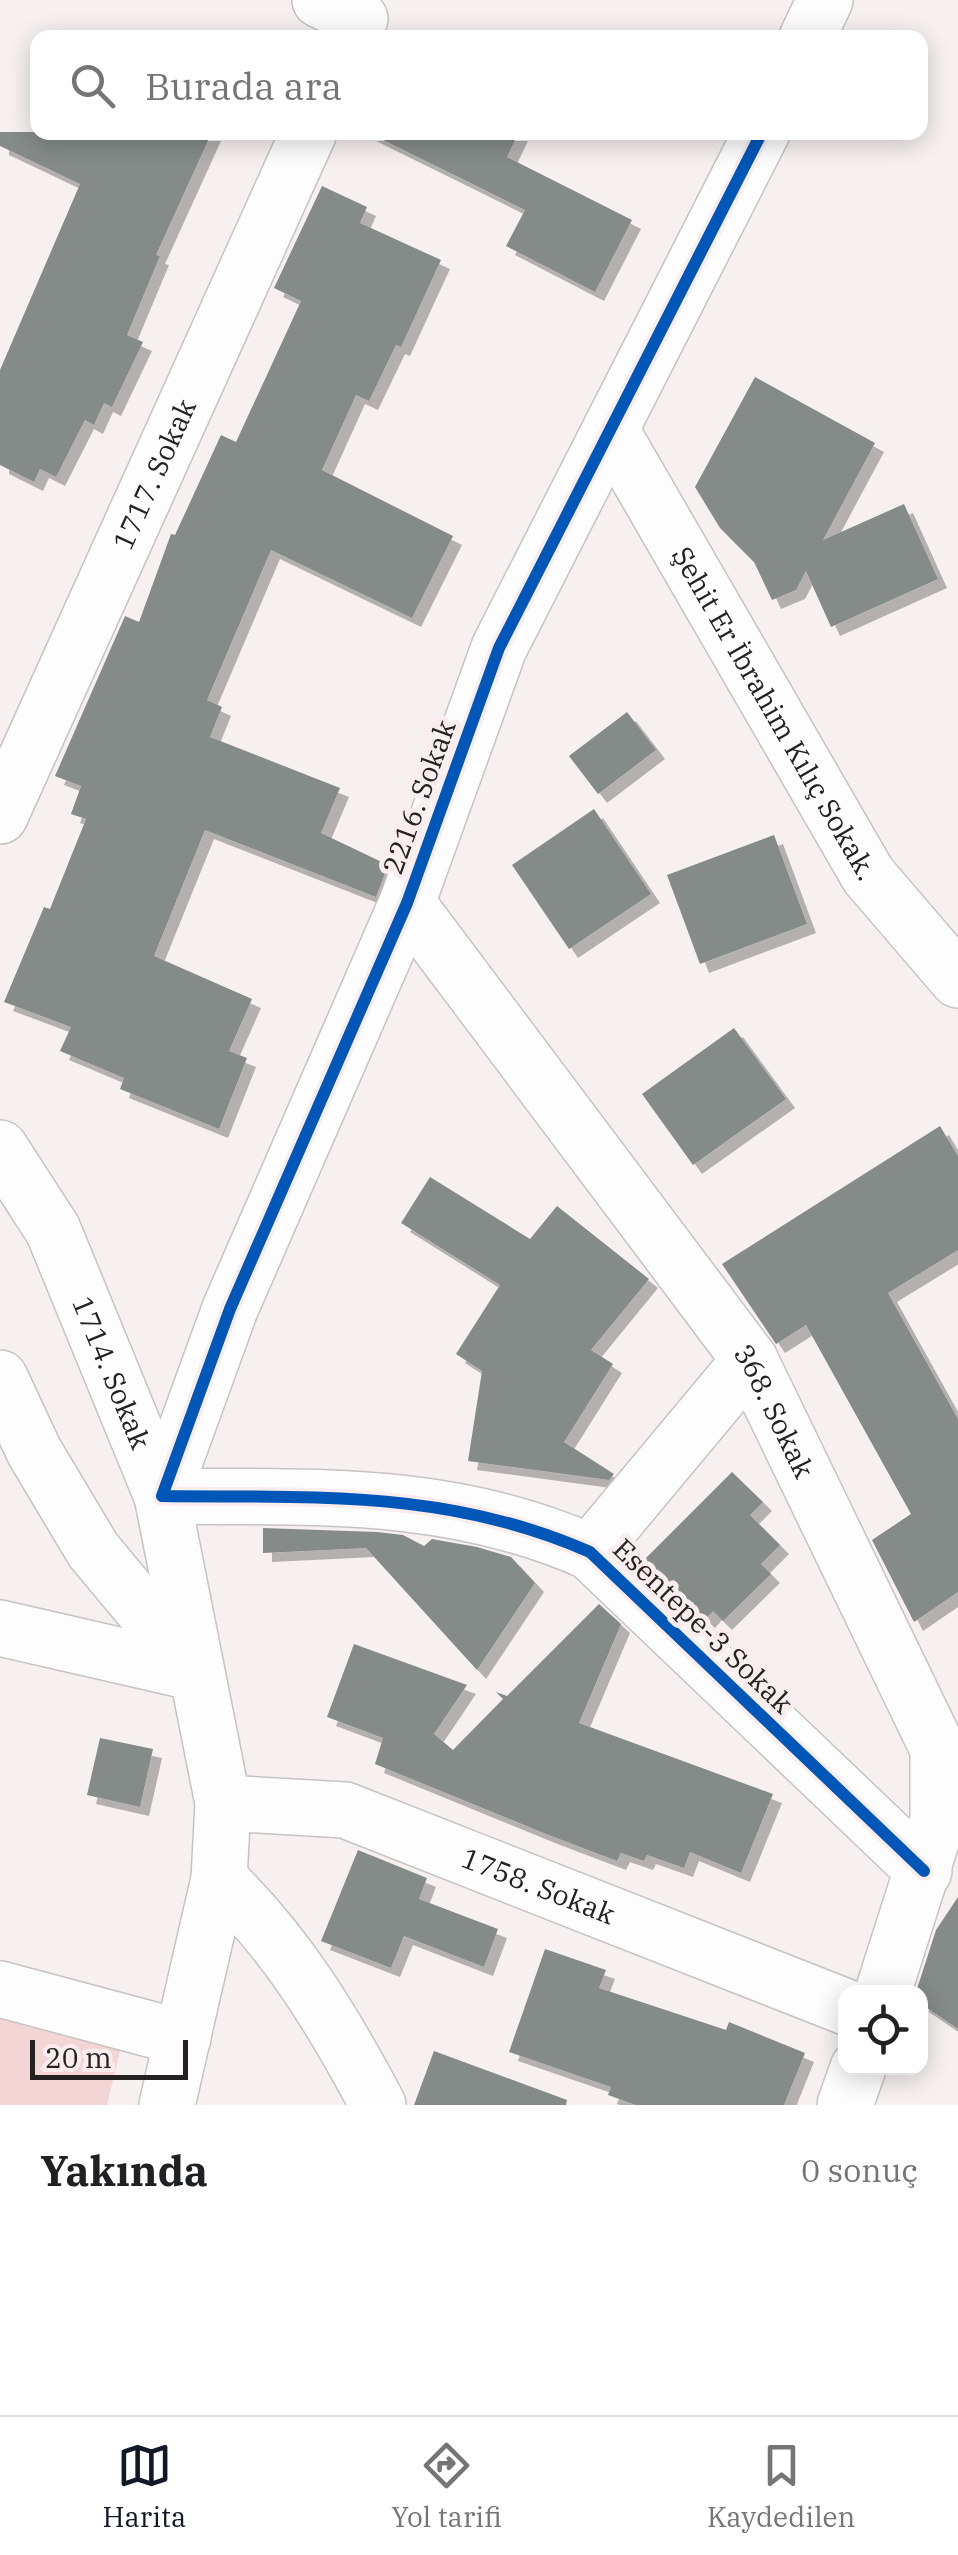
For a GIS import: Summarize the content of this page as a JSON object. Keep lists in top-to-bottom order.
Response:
{
  "streets": {
    "street": [
      "1717. Sokak",
      "Şehit Er İbrahim Kılıç Sokak.",
      "2216. Sokak",
      "1714. Sokak",
      "368. Sokak",
      "Esentepe-3 Sokak",
      "1758. Sokak"
    ]
  },
  "crossings": [
    ["Şehit Er İbrahim Kılıç Sokak.", "2216. Sokak"],
    ["2216. Sokak", "1714. Sokak"],
    ["2216. Sokak", "368. Sokak"],
    ["2216. Sokak", "Esentepe-3 Sokak"],
    ["1714. Sokak", "Esentepe-3 Sokak"],
    ["1714. Sokak", "1758. Sokak"],
    ["368. Sokak", "Esentepe-3 Sokak"]
  ],
  "scale_bar": "20 m",
  "page": {
    "search": "Burada ara",
    "scale": "20 m",
    "heading": ["Yakında", "0 sonuç"],
    "nav": ["Harita", "Yol tarifi", "Kaydedilen"]
  }
}
